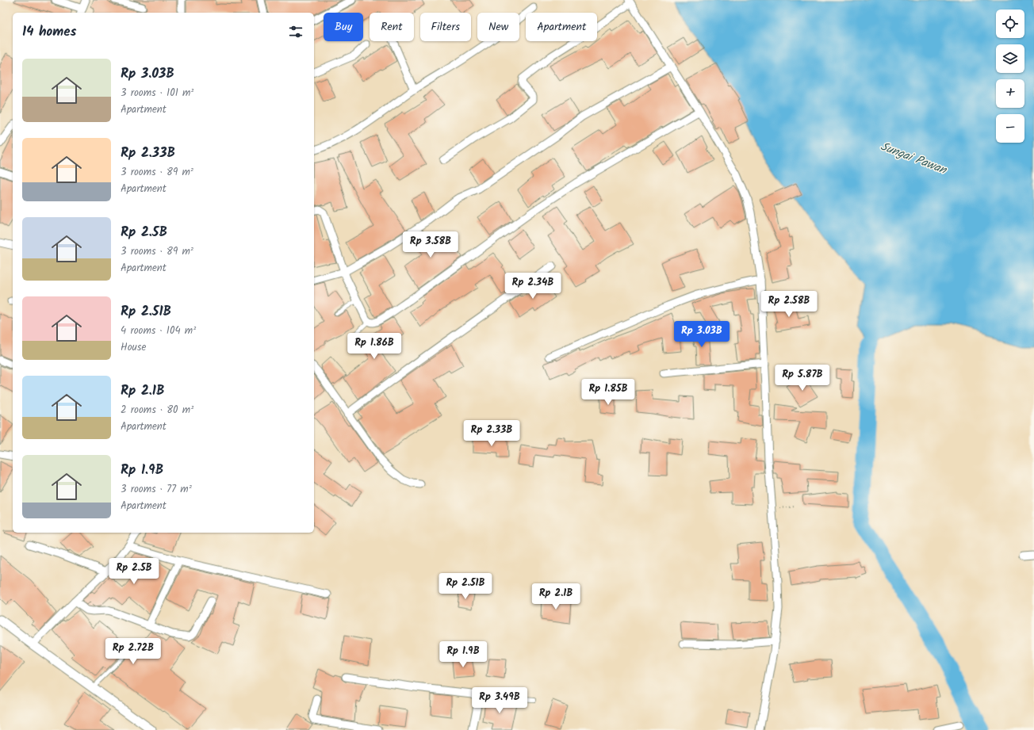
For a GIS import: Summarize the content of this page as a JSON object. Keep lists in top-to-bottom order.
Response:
{
  "water": ["Sungai Pawan"],
  "page": {
    "map_buttons": ["+", "−"],
    "chip": [
      "Buy",
      "Rent",
      "Filters",
      "New",
      "Apartment"
    ],
    "heading": "14 homes",
    "list": [
      {
        "name": "Rp 3.03B",
        "note": "3 rooms · 101 m² · Apartment"
      },
      {
        "name": "Rp 2.33B",
        "note": "3 rooms · 89 m² · Apartment"
      },
      {
        "name": "Rp 2.5B",
        "note": "3 rooms · 89 m² · Apartment"
      },
      {
        "name": "Rp 2.51B",
        "note": "4 rooms · 104 m² · House"
      },
      {
        "name": "Rp 2.1B",
        "note": "2 rooms · 80 m² · Apartment"
      },
      {
        "name": "Rp 1.9B",
        "note": "3 rooms · 77 m² · Apartment"
      }
    ],
    "price": [
      "Rp 3.58B",
      "Rp 2.34B",
      "Rp 2.58B",
      "Rp 3.03B",
      "Rp 1.86B",
      "Rp 5.87B",
      "Rp 1.85B",
      "Rp 2.33B",
      "Rp 2.5B",
      "Rp 2.51B",
      "Rp 2.1B",
      "Rp 2.72B",
      "Rp 1.9B",
      "Rp 3.49B"
    ]
  }
}
